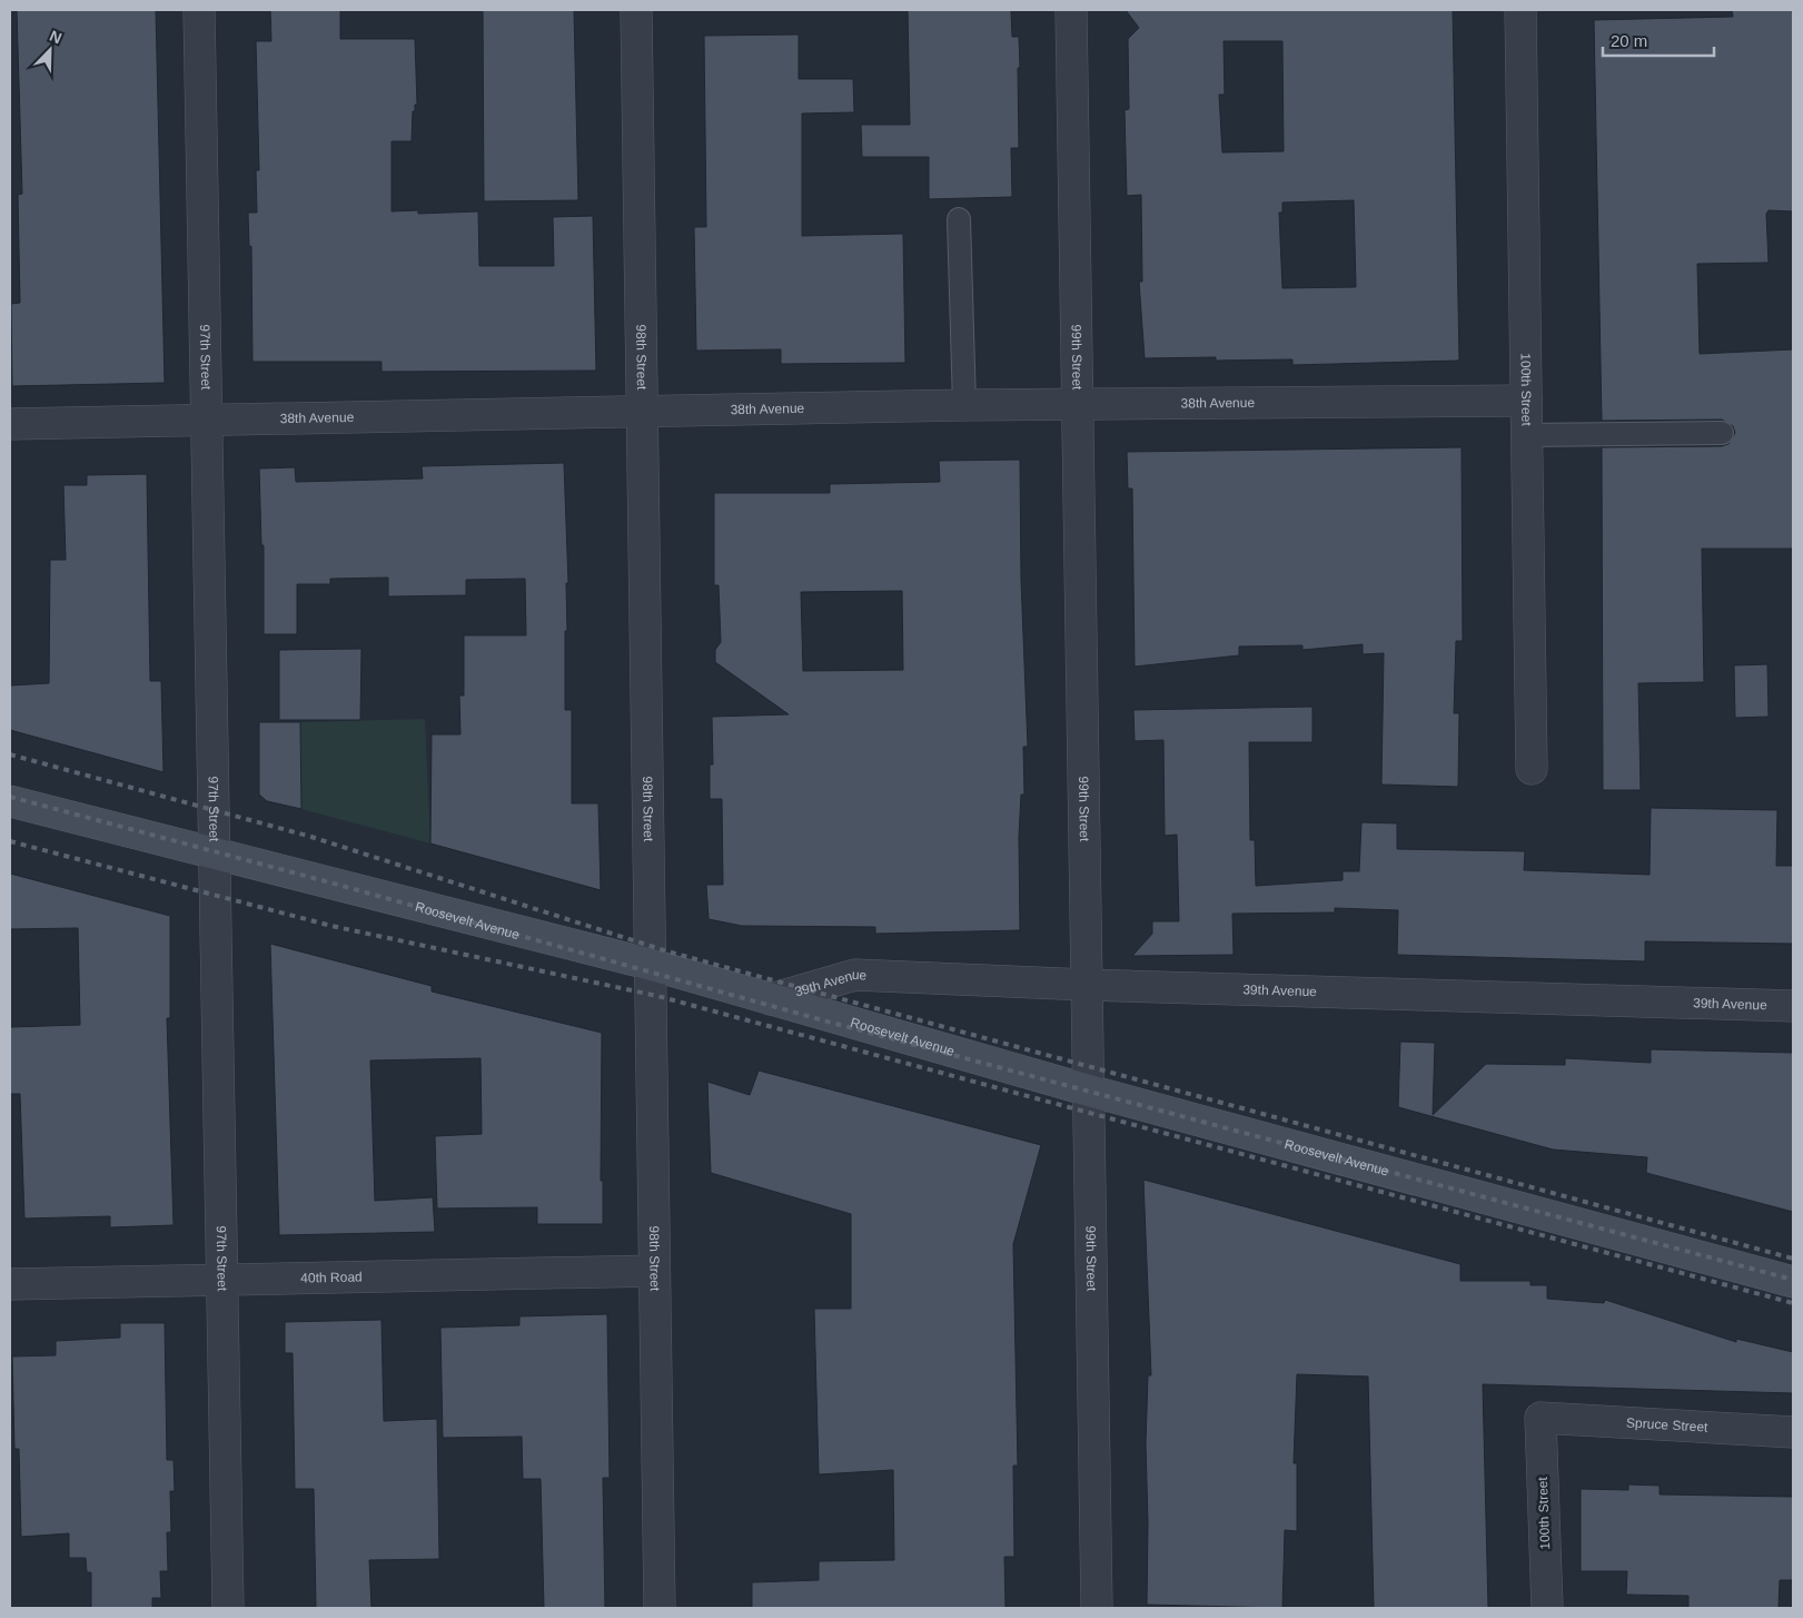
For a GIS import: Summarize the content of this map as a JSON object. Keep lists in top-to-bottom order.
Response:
{
  "streets": {
    "main road": ["Roosevelt Avenue"],
    "street": [
      "97th Street",
      "98th Street",
      "99th Street",
      "100th Street",
      "38th Avenue",
      "39th Avenue",
      "40th Road",
      "Spruce Street"
    ]
  },
  "crossings": [
    ["97th Street", "38th Avenue"],
    ["97th Street", "Roosevelt Avenue"],
    ["97th Street", "40th Road"],
    ["98th Street", "38th Avenue"],
    ["98th Street", "Roosevelt Avenue"],
    ["98th Street", "40th Road"],
    ["99th Street", "38th Avenue"],
    ["99th Street", "Roosevelt Avenue"],
    ["99th Street", "39th Avenue"],
    ["100th Street", "38th Avenue"],
    ["100th Street", "Spruce Street"],
    ["Roosevelt Avenue", "39th Avenue"]
  ],
  "scale_bar": "20 m",
  "north": "top right"
}
